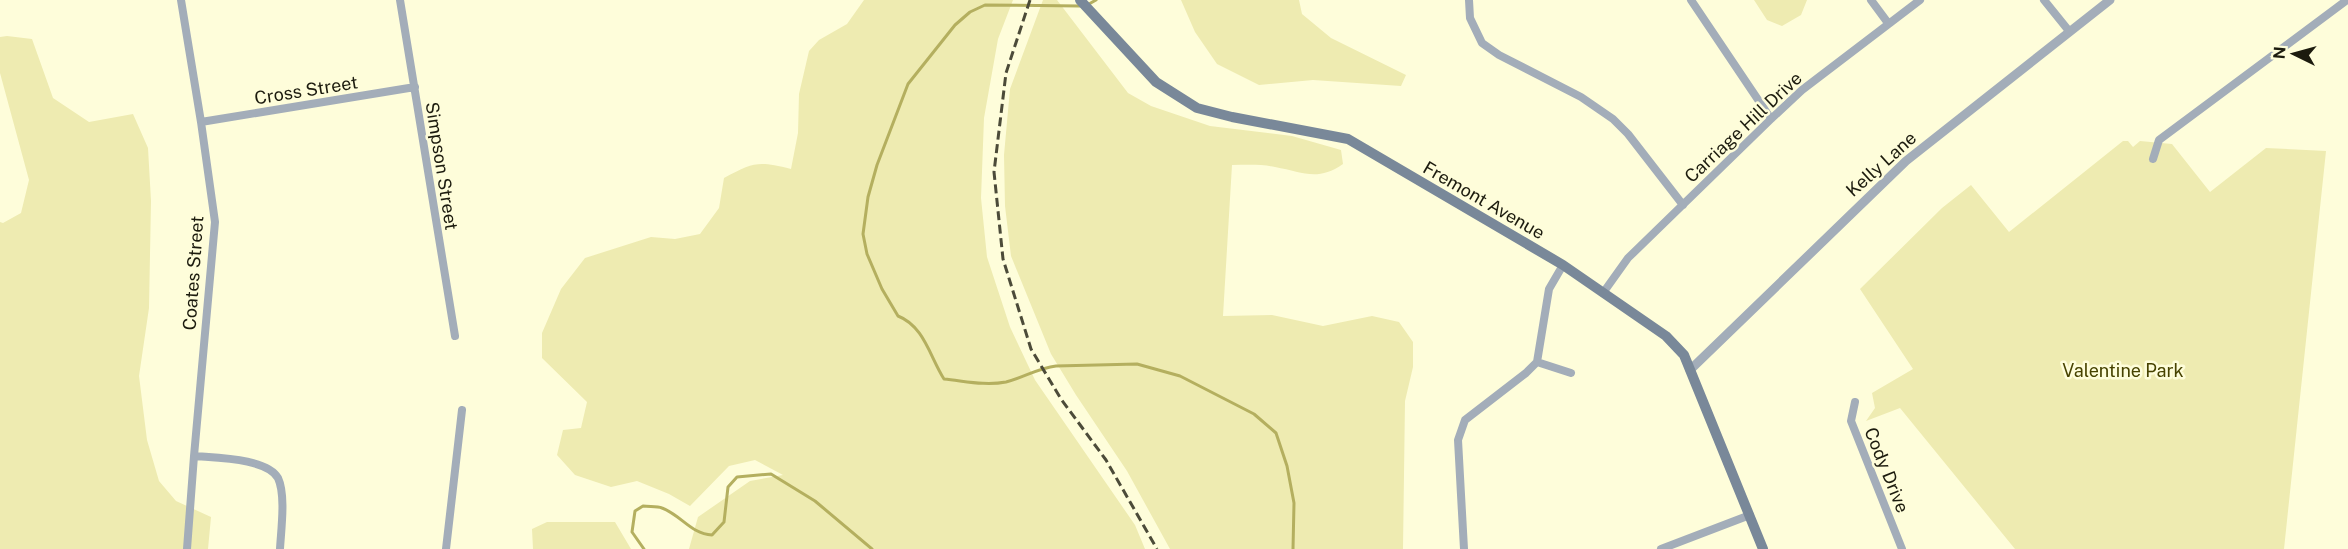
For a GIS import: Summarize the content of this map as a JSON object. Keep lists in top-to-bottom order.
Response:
{
  "streets": {
    "main road": ["Fremont Avenue"],
    "street": [
      "Cross Street",
      "Carriage Hill Drive",
      "Kelly Lane",
      "Simpson Street",
      "Coates Street",
      "Cody Drive"
    ]
  },
  "crossings": [
    ["Cross Street", "Simpson Street"],
    ["Cross Street", "Coates Street"],
    ["Carriage Hill Drive", "Fremont Avenue"],
    ["Kelly Lane", "Fremont Avenue"]
  ],
  "parks": ["Valentine Park"],
  "north": "left"
}
